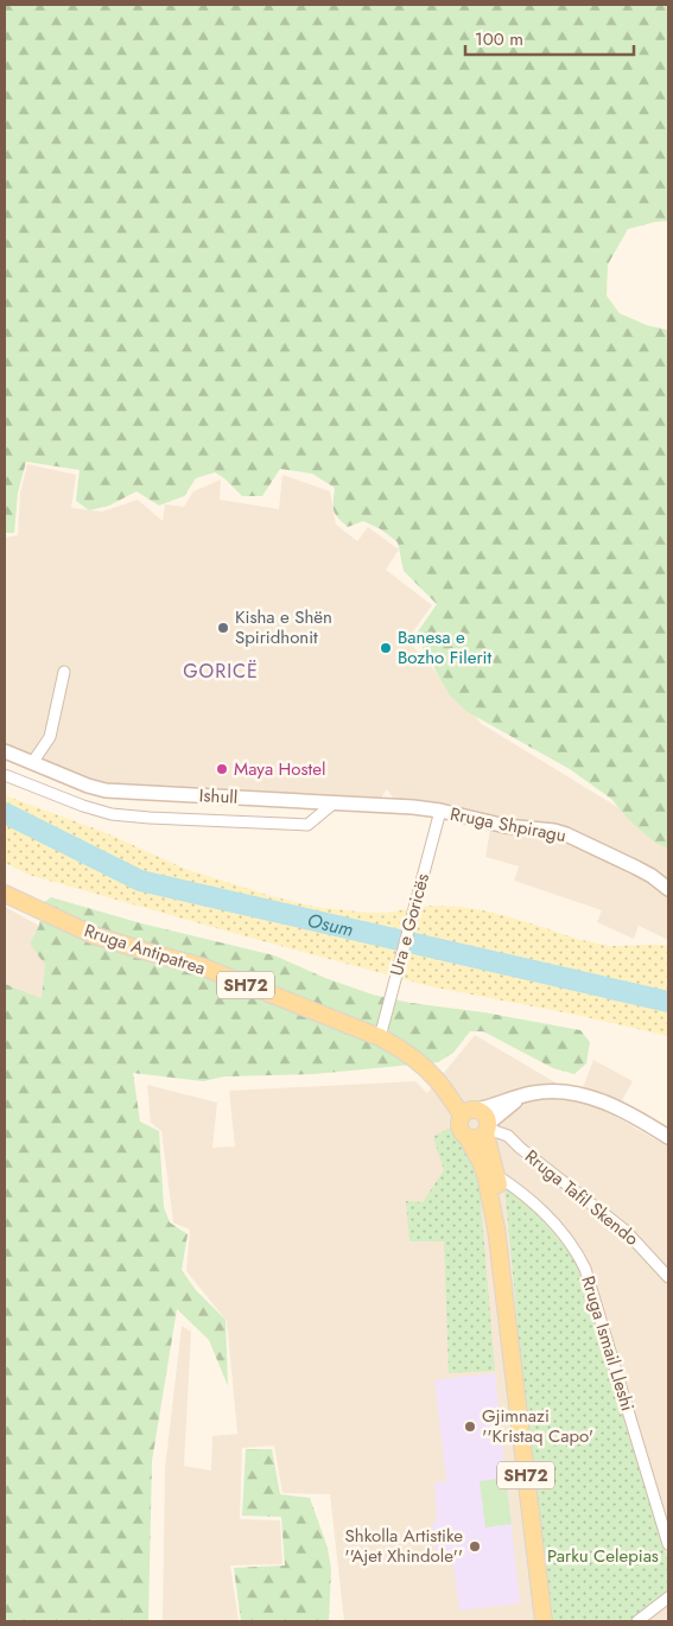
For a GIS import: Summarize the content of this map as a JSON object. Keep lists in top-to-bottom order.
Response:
{
  "streets": {
    "main road": ["Rruga Antipatrea", "SH72"],
    "street": [
      "Ishull",
      "Rruga Shpiragu",
      "Ura e Goricës",
      "Rruga Tafil Skendo",
      "Rruga Ismail Lleshi"
    ]
  },
  "crossings": [
    ["Ishull", "Rruga Shpiragu"],
    ["Ishull", "Ura e Goricës"],
    ["Rruga Shpiragu", "Ura e Goricës"],
    ["Ura e Goricës", "Rruga Antipatrea"],
    ["Rruga Antipatrea", "Rruga Tafil Skendo"],
    ["Rruga Antipatrea", "Rruga Ismail Lleshi"]
  ],
  "districts": ["GORICË"],
  "water": ["Osum"],
  "parks": ["Parku Celepias"],
  "places": [
    "Kisha e Shën Spiridhonit",
    "Banesa e Bozho Filerit",
    "Maya Hostel",
    "Gjimnazi ''Kristaq Capo'",
    "Shkolla Artistike ''Ajet Xhindole''"
  ],
  "scale_bar": "100 m"
}
